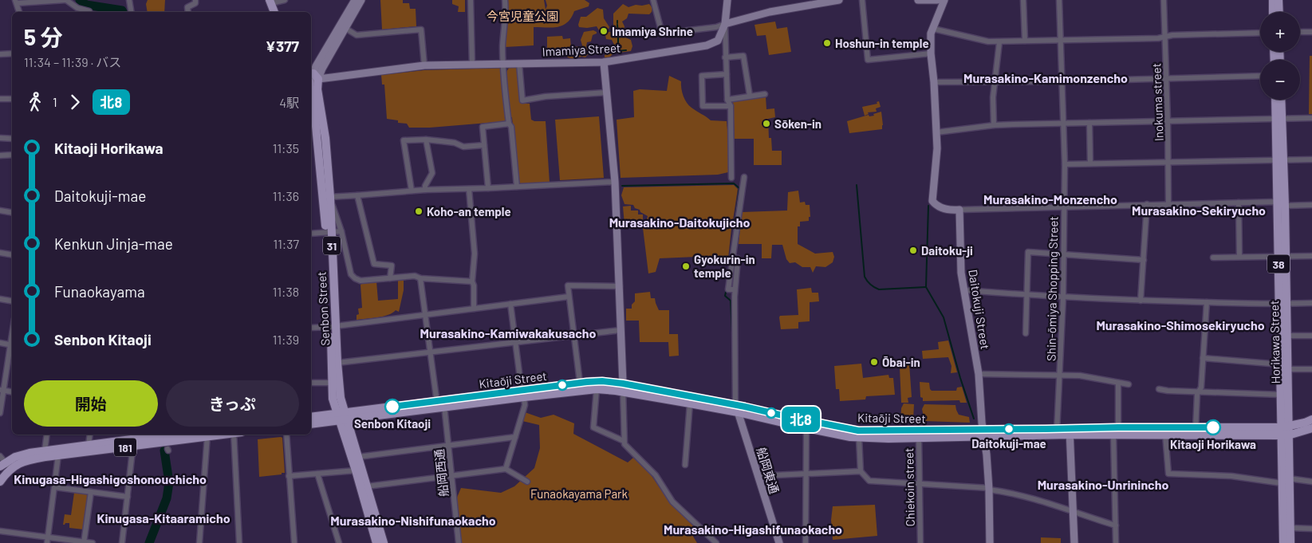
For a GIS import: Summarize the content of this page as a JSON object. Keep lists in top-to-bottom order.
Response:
{
  "streets": {
    "main road": [
      "31",
      "38",
      "Senbon Street",
      "Horikawa Street",
      "Kitaōji Street",
      "181"
    ],
    "street": [
      "Imamiya Street",
      "Inokuma street",
      "Shin-ōmiya Shopping Street",
      "Daitokuji Street",
      "船岡東通",
      "船岡西通",
      "Chiekoin street"
    ]
  },
  "crossings": [
    ["Imamiya Street", "Senbon Street"],
    ["Shin-ōmiya Shopping Street", "Kitaōji Street"],
    ["Senbon Street", "Kitaōji Street"],
    ["Daitokuji Street", "Kitaōji Street"],
    ["Horikawa Street", "Kitaōji Street"],
    ["Kitaōji Street", "船岡東通"],
    ["Kitaōji Street", "船岡西通"],
    ["Kitaōji Street", "Chiekoin street"]
  ],
  "districts": [
    "Murasakino-Kamimonzencho",
    "Murasakino-Monzencho",
    "Murasakino-Sekiryucho",
    "Murasakino-Daitokujicho",
    "Murasakino-Shimosekiryucho",
    "Murasakino-Kamiwakakusacho",
    "Kinugasa-Higashigoshonouchicho",
    "Murasakino-Unrinincho",
    "Kinugasa-Kitaaramicho",
    "Murasakino-Nishifunaokacho",
    "Murasakino-Higashifunaokacho"
  ],
  "parks": ["今宮児童公園", "Funaokayama Park"],
  "places": [
    "Imamiya Shrine",
    "Hoshun-in temple",
    "Sōken-in",
    "Koho-an temple",
    "Daitoku-ji",
    "Gyokurin-in temple",
    "Ōbai-in",
    "Senbon Kitaoji",
    "Kitaoji Horikawa",
    "Daitokuji-mae"
  ],
  "lines": ["bus line 北8"],
  "page": {
    "on_map": "北8",
    "map_buttons": ["+", "−"],
    "heading": ["5 分", "11:34 – 11:39 · バス", "¥377"],
    "legs": ["1", "北8", "4駅"],
    "list": [
      {
        "name": "Kitaoji Horikawa",
        "value": "11:35"
      },
      {
        "name": "Daitokuji-mae",
        "value": "11:36"
      },
      {
        "name": "Kenkun Jinja-mae",
        "value": "11:37"
      },
      {
        "name": "Funaokayama",
        "value": "11:38"
      },
      {
        "name": "Senbon Kitaoji",
        "value": "11:39"
      }
    ],
    "buttons": ["開始", "きっぷ"]
  }
}
